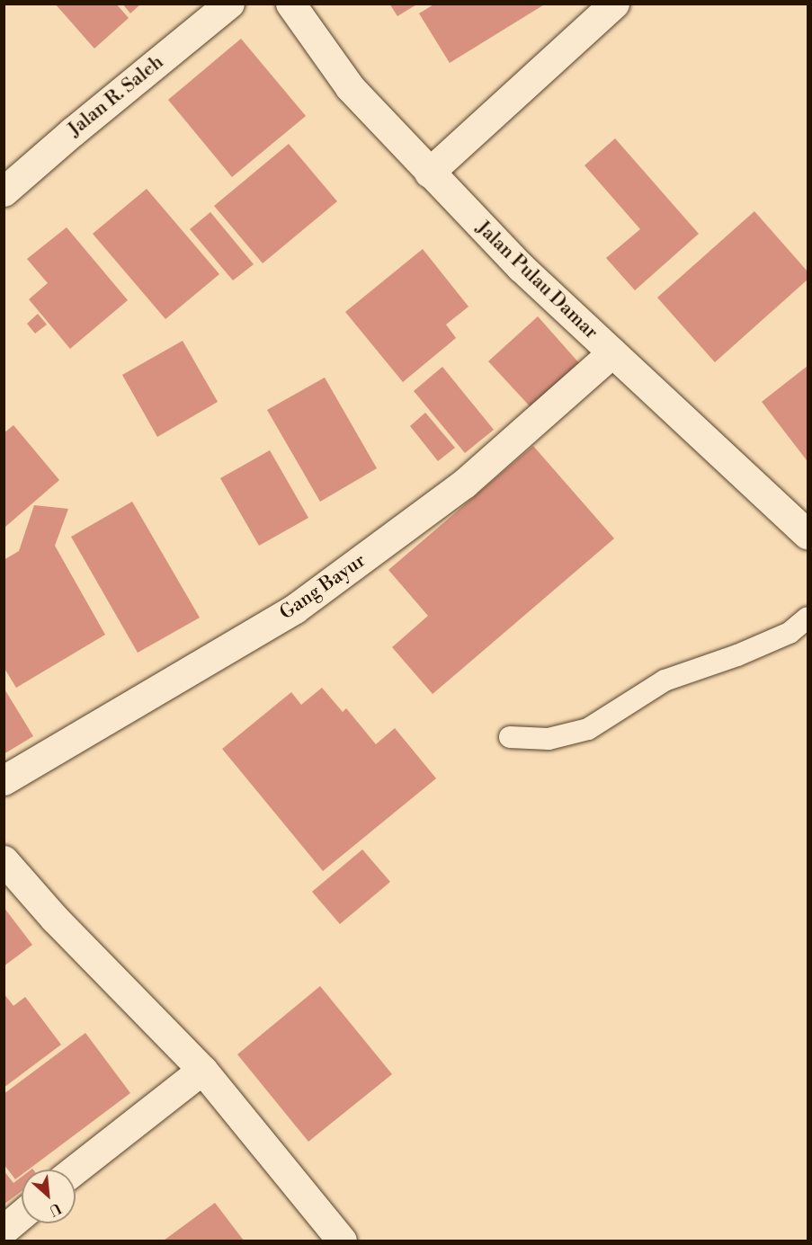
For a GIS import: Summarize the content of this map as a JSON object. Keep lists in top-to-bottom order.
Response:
{
  "streets": {
    "street": ["Jalan R. Saleh", "Jalan Pulau Damar", "Gang Bayur"]
  },
  "crossings": [
    ["Jalan Pulau Damar", "Gang Bayur"]
  ],
  "north": "bottom right"
}
